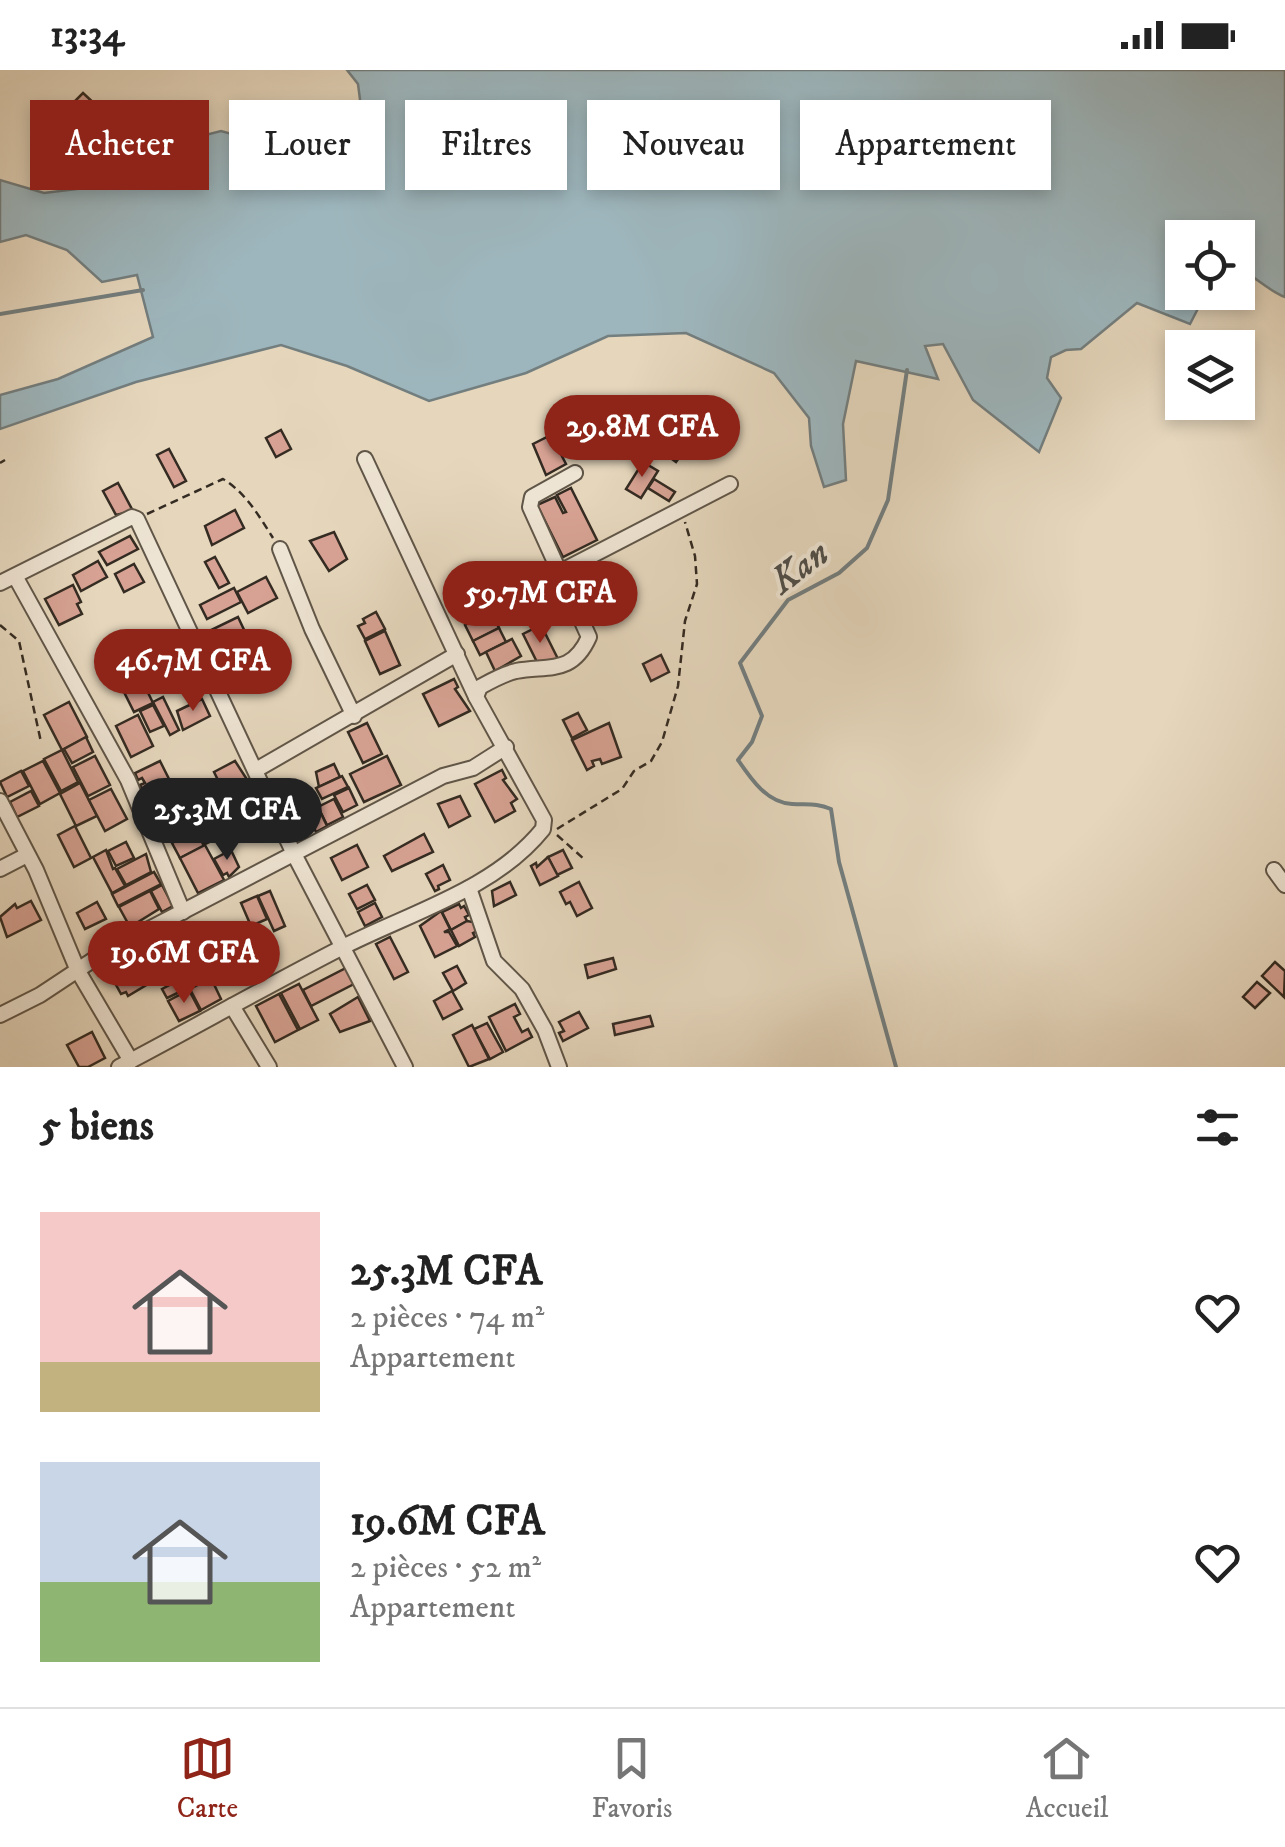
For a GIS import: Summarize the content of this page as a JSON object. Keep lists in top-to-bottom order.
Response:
{
  "water": ["Kan"],
  "page": {
    "status": "13:34",
    "chip": [
      "Acheter",
      "Louer",
      "Filtres",
      "Nouveau",
      "Appartement"
    ],
    "price": [
      "29.8M CFA",
      "59.7M CFA",
      "46.7M CFA",
      "25.3M CFA",
      "19.6M CFA"
    ],
    "heading": "5 biens",
    "list": [
      {
        "name": "25.3M CFA",
        "note": "2 pièces · 74 m² · Appartement"
      },
      {
        "name": "19.6M CFA",
        "note": "2 pièces · 52 m² · Appartement"
      }
    ],
    "tabs": ["Carte", "Favoris", "Accueil"]
  }
}
